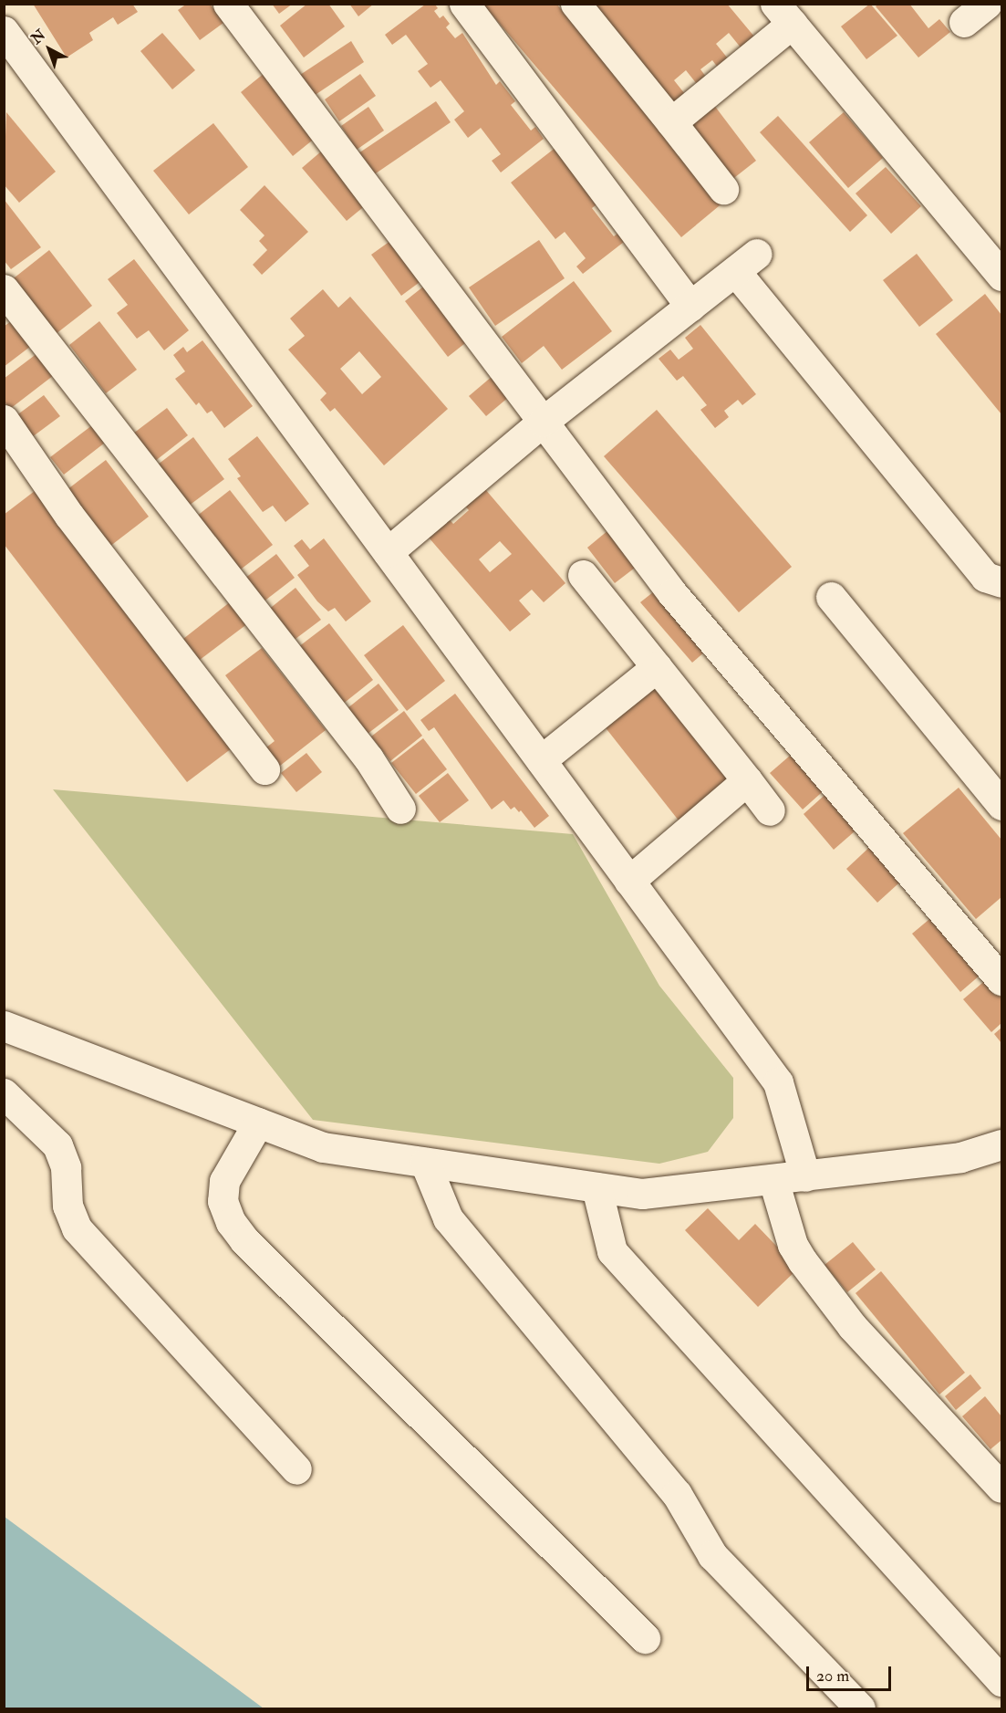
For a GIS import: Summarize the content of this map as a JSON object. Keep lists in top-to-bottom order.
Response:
{
  "scale_bar": "20 m",
  "north": "top left"
}
